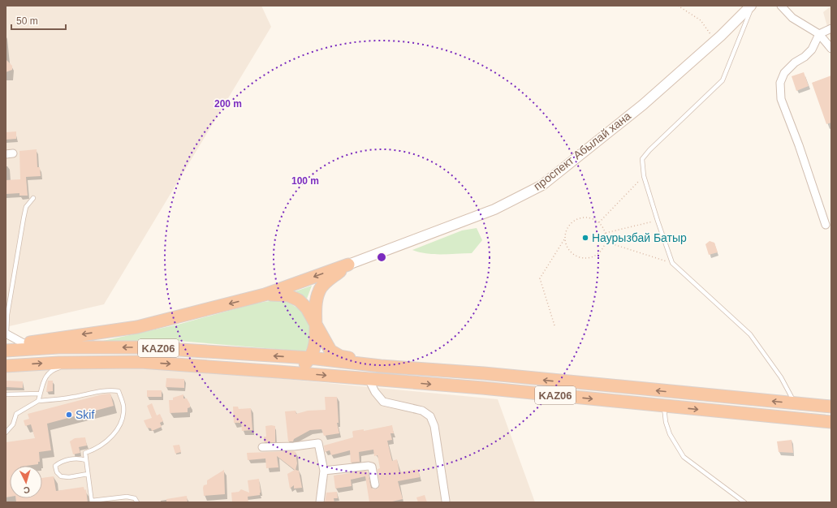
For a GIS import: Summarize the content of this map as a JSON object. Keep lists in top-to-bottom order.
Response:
{
  "streets": {
    "highway": ["KАZ06"],
    "main road": ["проспект Абылай хана"]
  },
  "places": ["Наурызбай Батыр", "Skif"],
  "scale_bar": "50 m",
  "north": "bottom",
  "rings": ["200 m", "100 m"]
}
